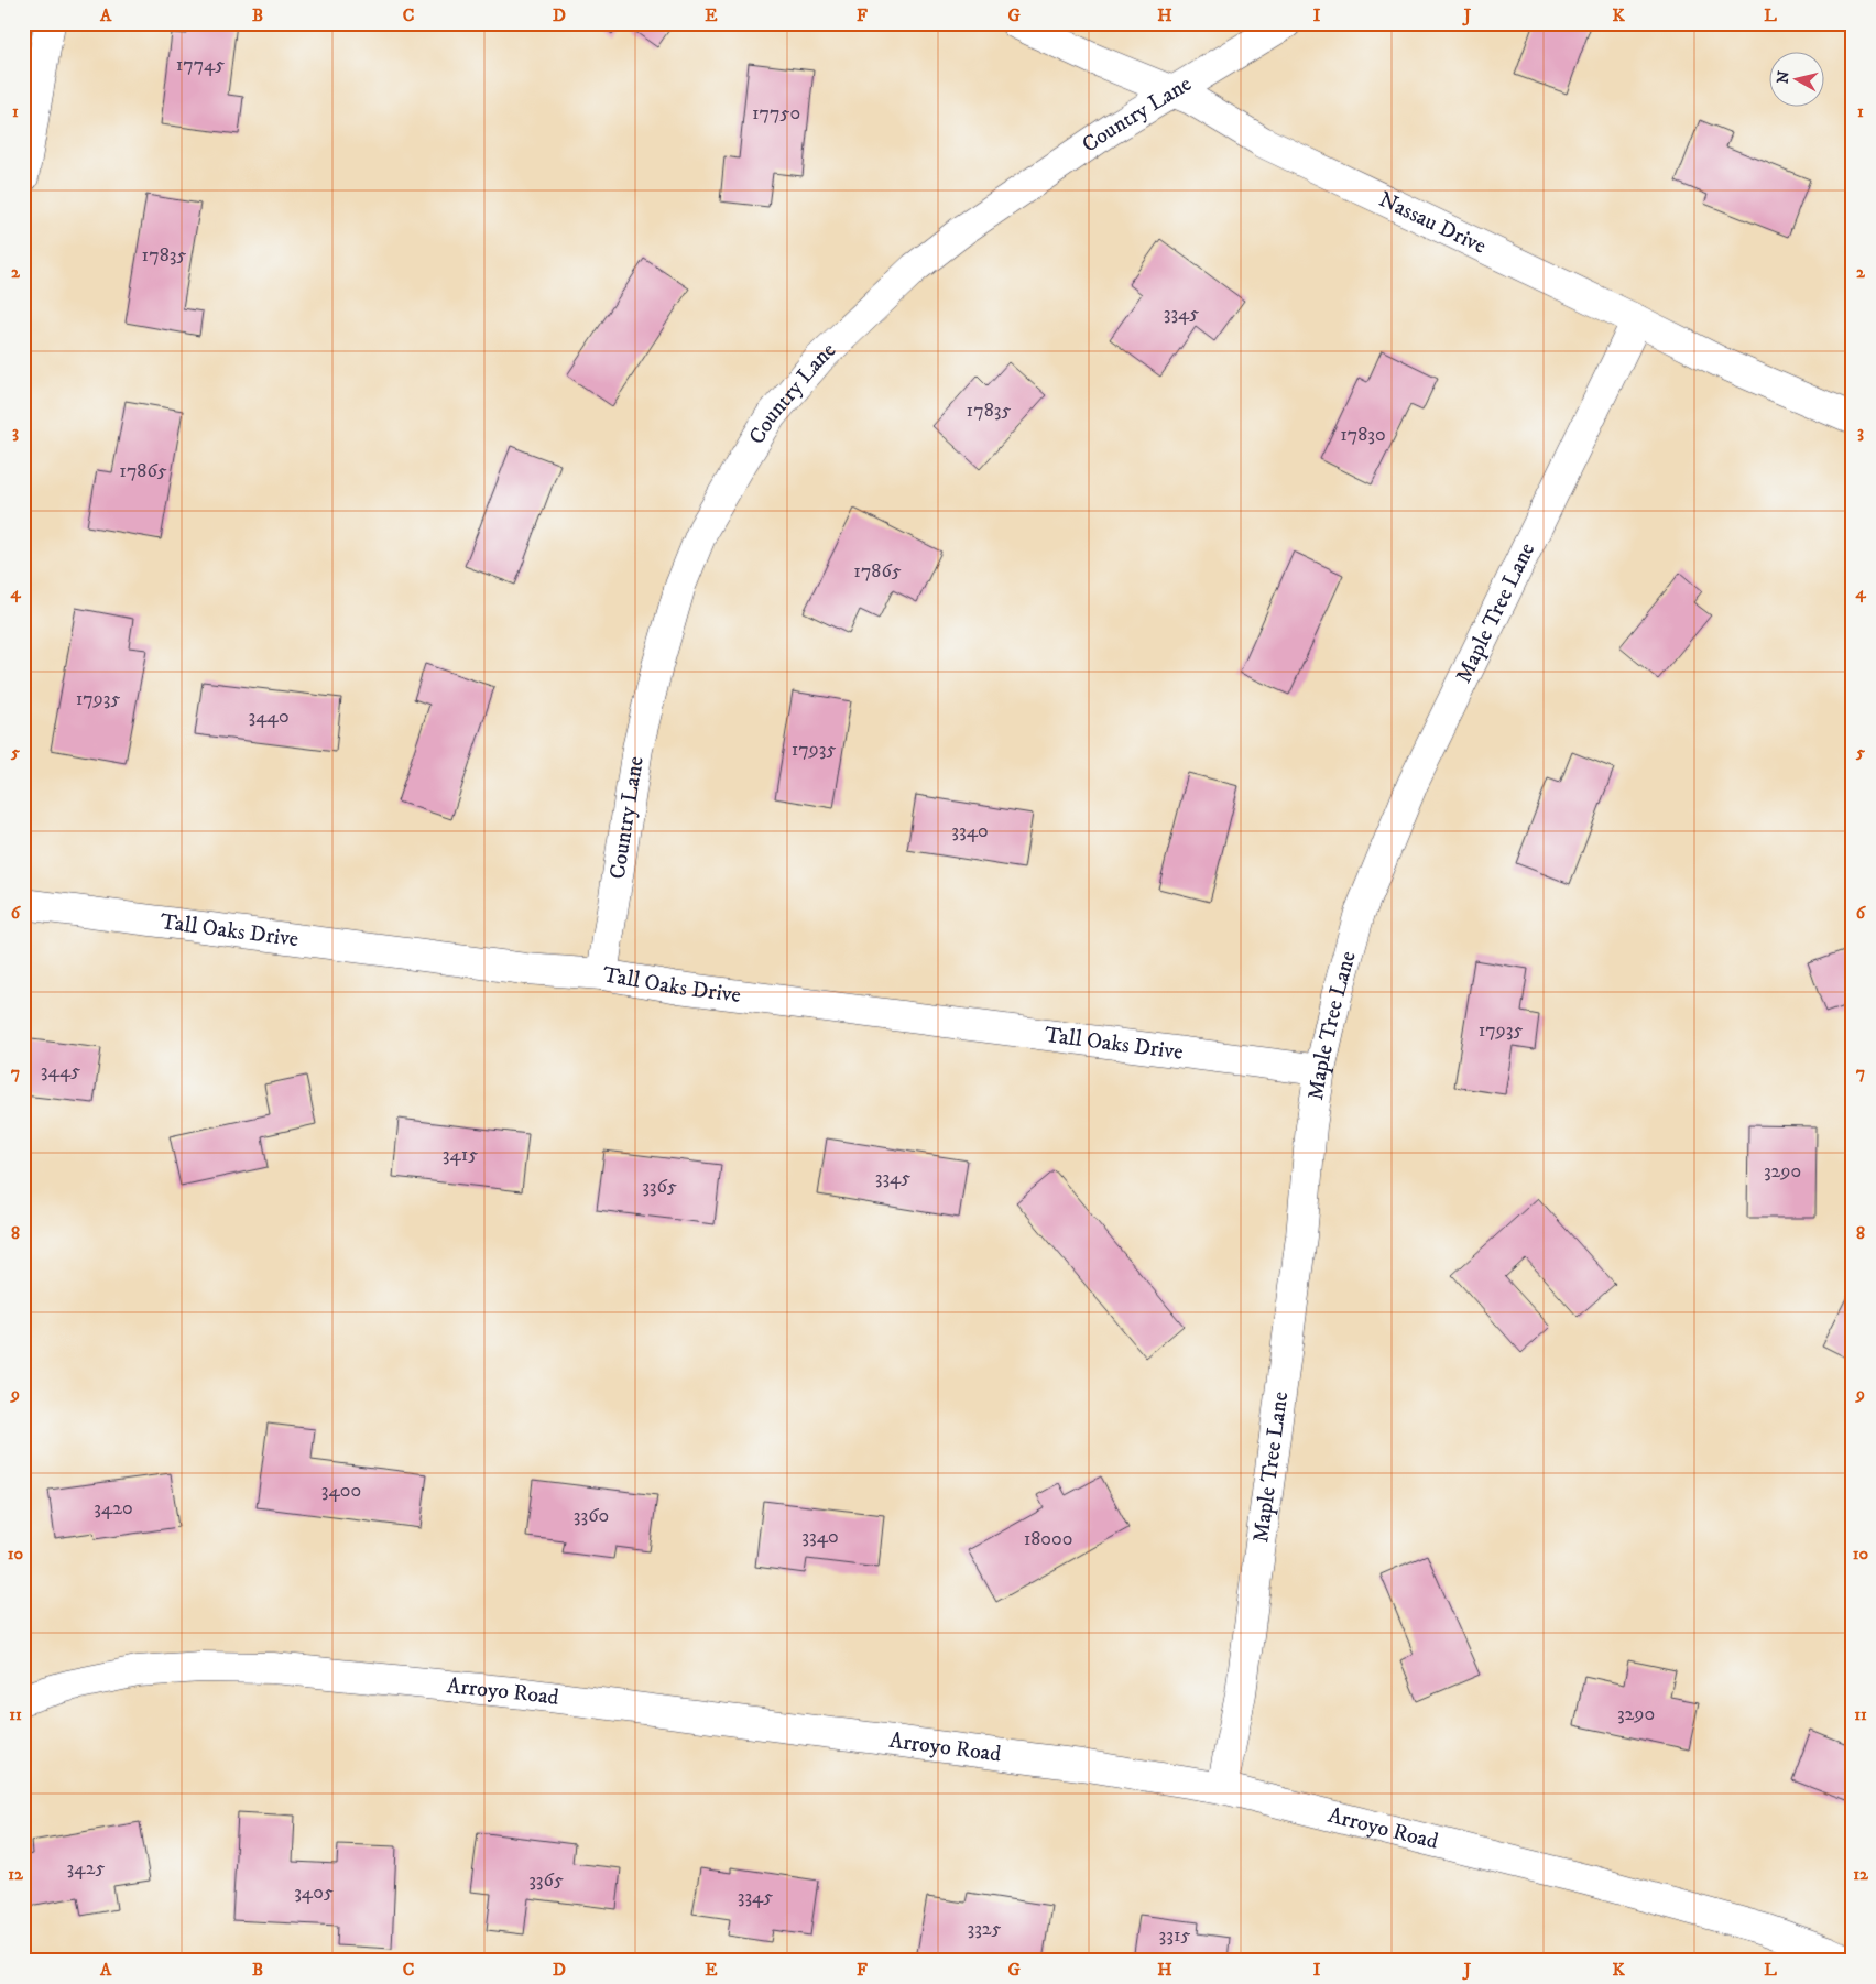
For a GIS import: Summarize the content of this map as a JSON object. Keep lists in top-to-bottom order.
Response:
{
  "streets": {
    "street": [
      "Country Lane",
      "Nassau Drive",
      "Maple Tree Lane",
      "Tall Oaks Drive",
      "Arroyo Road"
    ]
  },
  "crossings": [
    ["Country Lane", "Nassau Drive"],
    ["Country Lane", "Tall Oaks Drive"],
    ["Nassau Drive", "Maple Tree Lane"],
    ["Maple Tree Lane", "Tall Oaks Drive"],
    ["Maple Tree Lane", "Arroyo Road"]
  ],
  "house_numbers": [
    "17745",
    "17750",
    "17835",
    "3345",
    "17835",
    "17830",
    "17865",
    "17865",
    "17935",
    "3440",
    "17935",
    "3340",
    "17935",
    "3445",
    "3415",
    "3290",
    "3345",
    "3365",
    "3400",
    "3420",
    "3360",
    "3340",
    "18000",
    "3290",
    "3425",
    "3365",
    "3405",
    "3345",
    "3325",
    "3315"
  ],
  "north": "left",
  "grid": {
    "columns": [
      "A",
      "B",
      "C",
      "D",
      "E",
      "F",
      "G",
      "H",
      "I",
      "J",
      "K",
      "L"
    ],
    "rows": [
      "1",
      "2",
      "3",
      "4",
      "5",
      "6",
      "7",
      "8",
      "9",
      "10",
      "11",
      "12"
    ]
  }
}
